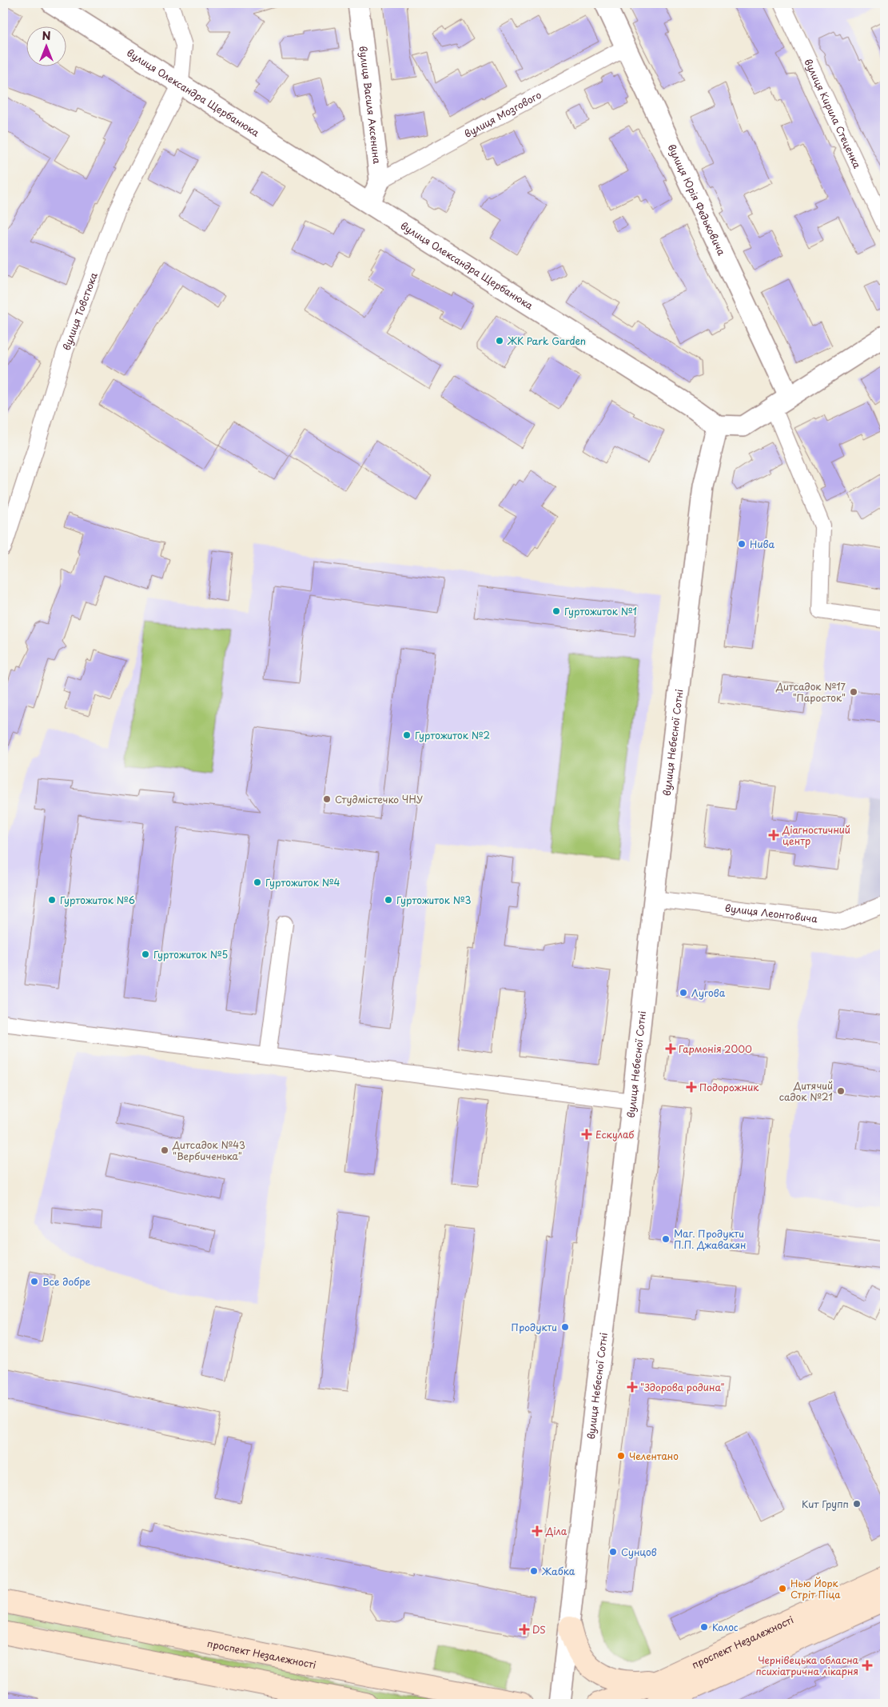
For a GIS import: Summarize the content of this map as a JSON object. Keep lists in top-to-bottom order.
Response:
{
  "streets": {
    "main road": ["проспект Незалежності"],
    "street": [
      "вулиця Олександра Щербанюка",
      "вулиця Василя Аксенина",
      "вулиця Мозгового",
      "вулиця Кирила Стеценка",
      "вулиця Юрія Федьковича",
      "вулиця Товстюка",
      "вулиця Небесної Сотні",
      "вулиця Леонтовича"
    ]
  },
  "crossings": [
    ["вулиця Олександра Щербанюка", "вулиця Товстюка"],
    ["вулиця Олександра Щербанюка", "вулиця Небесної Сотні"],
    ["вулиця Василя Аксенина", "вулиця Мозгового"],
    ["вулиця Мозгового", "вулиця Юрія Федьковича"],
    ["вулиця Небесної Сотні", "вулиця Леонтовича"]
  ],
  "places": {
    "other": [
      "ЖК Park Garden",
      "Нива",
      "Гуртожиток №1",
      "Дитсадок №17 \"Паросток\"",
      "Гуртожиток №2",
      "Студмістечко ЧНУ",
      "Гуртожиток №4",
      "Гуртожиток №6",
      "Гуртожиток №3",
      "Гуртожиток №5",
      "Лугова",
      "Дитячий садок №21",
      "Дитсадок №43 \"Вербиченька\"",
      "Маг. Продукти П.П. Джавакян",
      "Все добре",
      "Продукти",
      "Челентано",
      "Кит Групп",
      "Сунцов",
      "Жабка",
      "Нью Йорк Стріт Піца",
      "Колос"
    ],
    "health": [
      "Діагностичний центр",
      "Гармонія 2000",
      "Подорожник",
      "Ескулаб",
      "\"Здорова родина\"",
      "Діла",
      "DS",
      "Чернівецька обласна психіатрична лікарня"
    ]
  },
  "north": "top"
}
